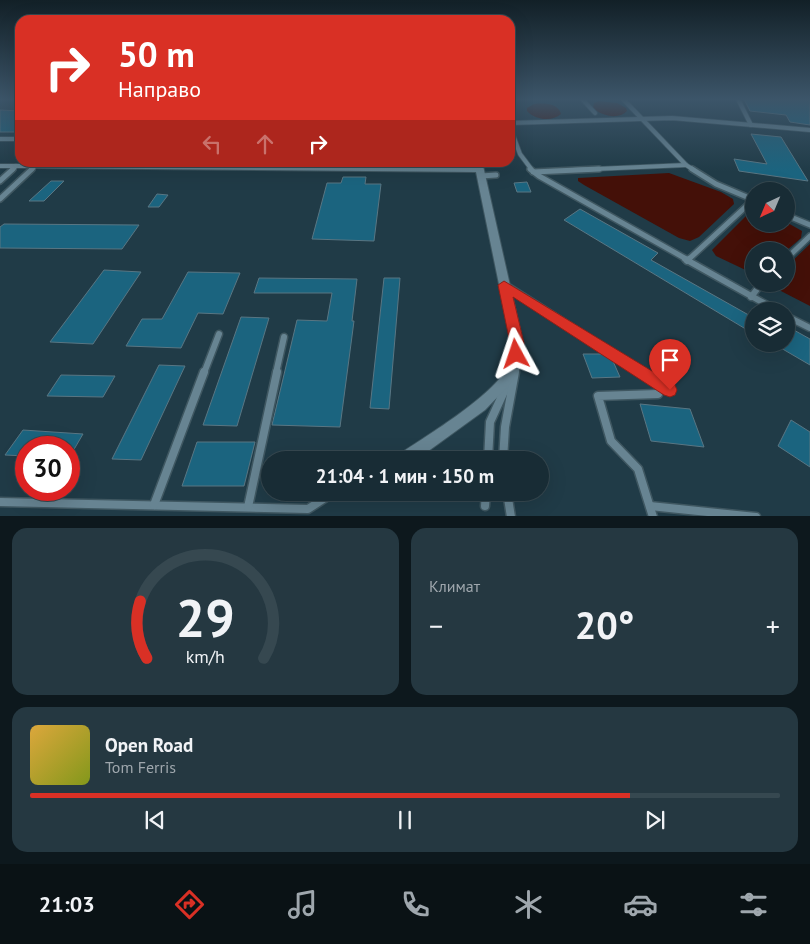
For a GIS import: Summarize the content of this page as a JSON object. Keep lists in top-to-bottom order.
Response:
{
  "north": "bottom left",
  "page": {
    "turn": ["50 m", "Направо"],
    "limit": "30",
    "trip": "21:04 · 1 мин · 150 m",
    "tile": "Климат",
    "heat": ["−", "20°", "+"],
    "song": ["Open Road", "Tom Ferris"],
    "tabs": "21:03",
    "gauge": ["29", "km/h"]
  }
}
